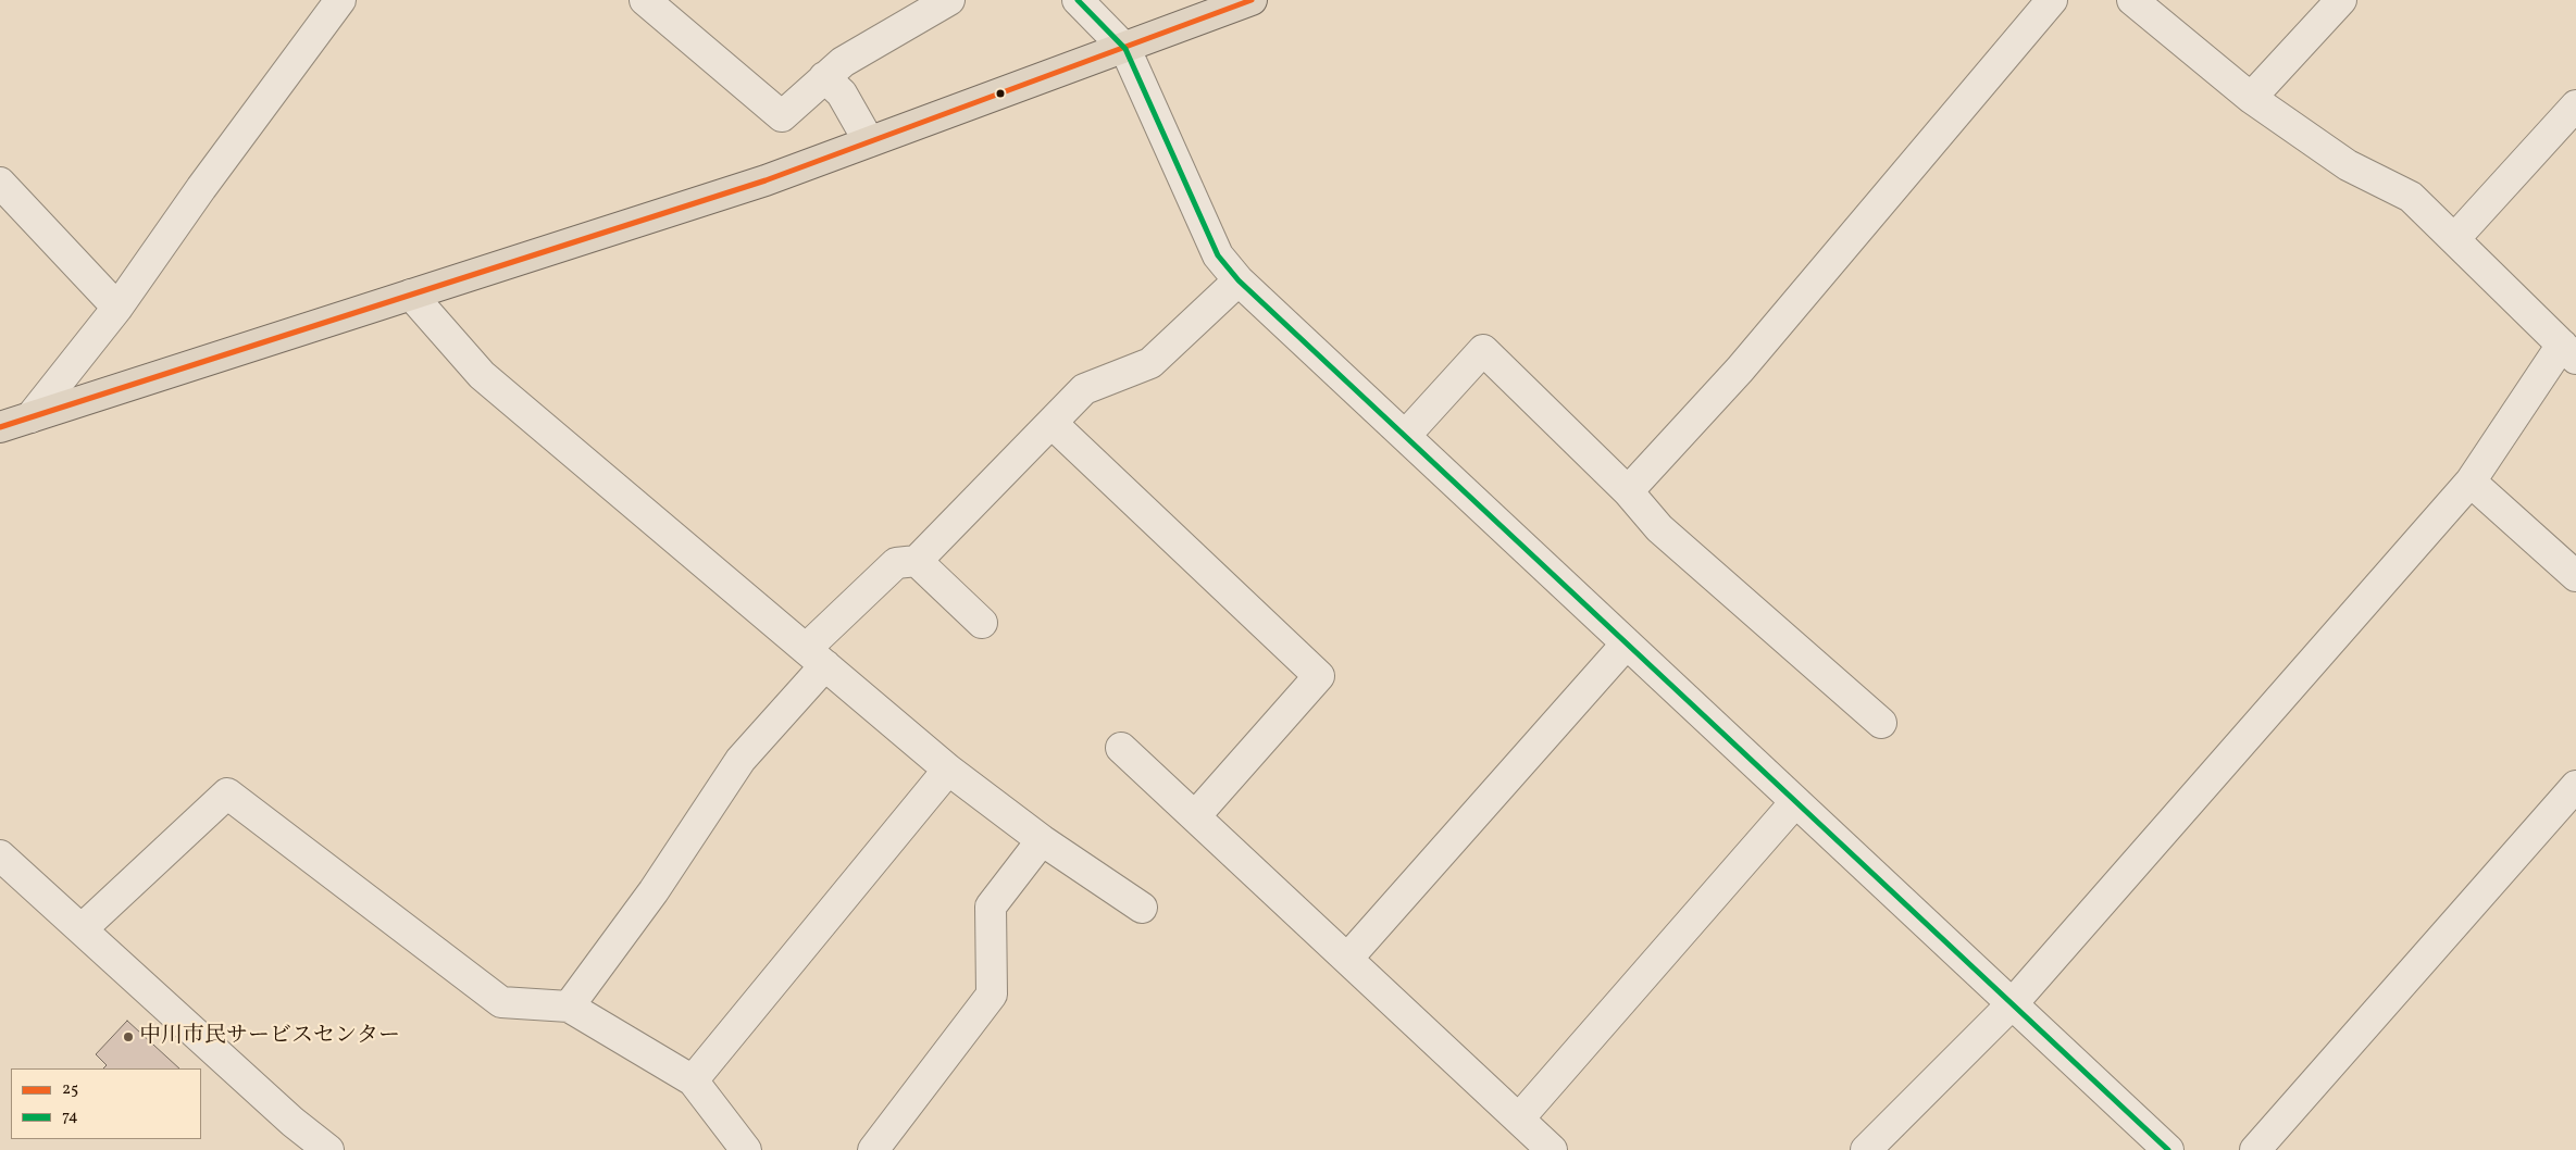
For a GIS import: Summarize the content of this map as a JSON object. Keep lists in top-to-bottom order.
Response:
{
  "places": ["中川市民サービスセンター"],
  "lines": ["transit line 25", "transit line 74"],
  "legend": ["25", "74"]
}
